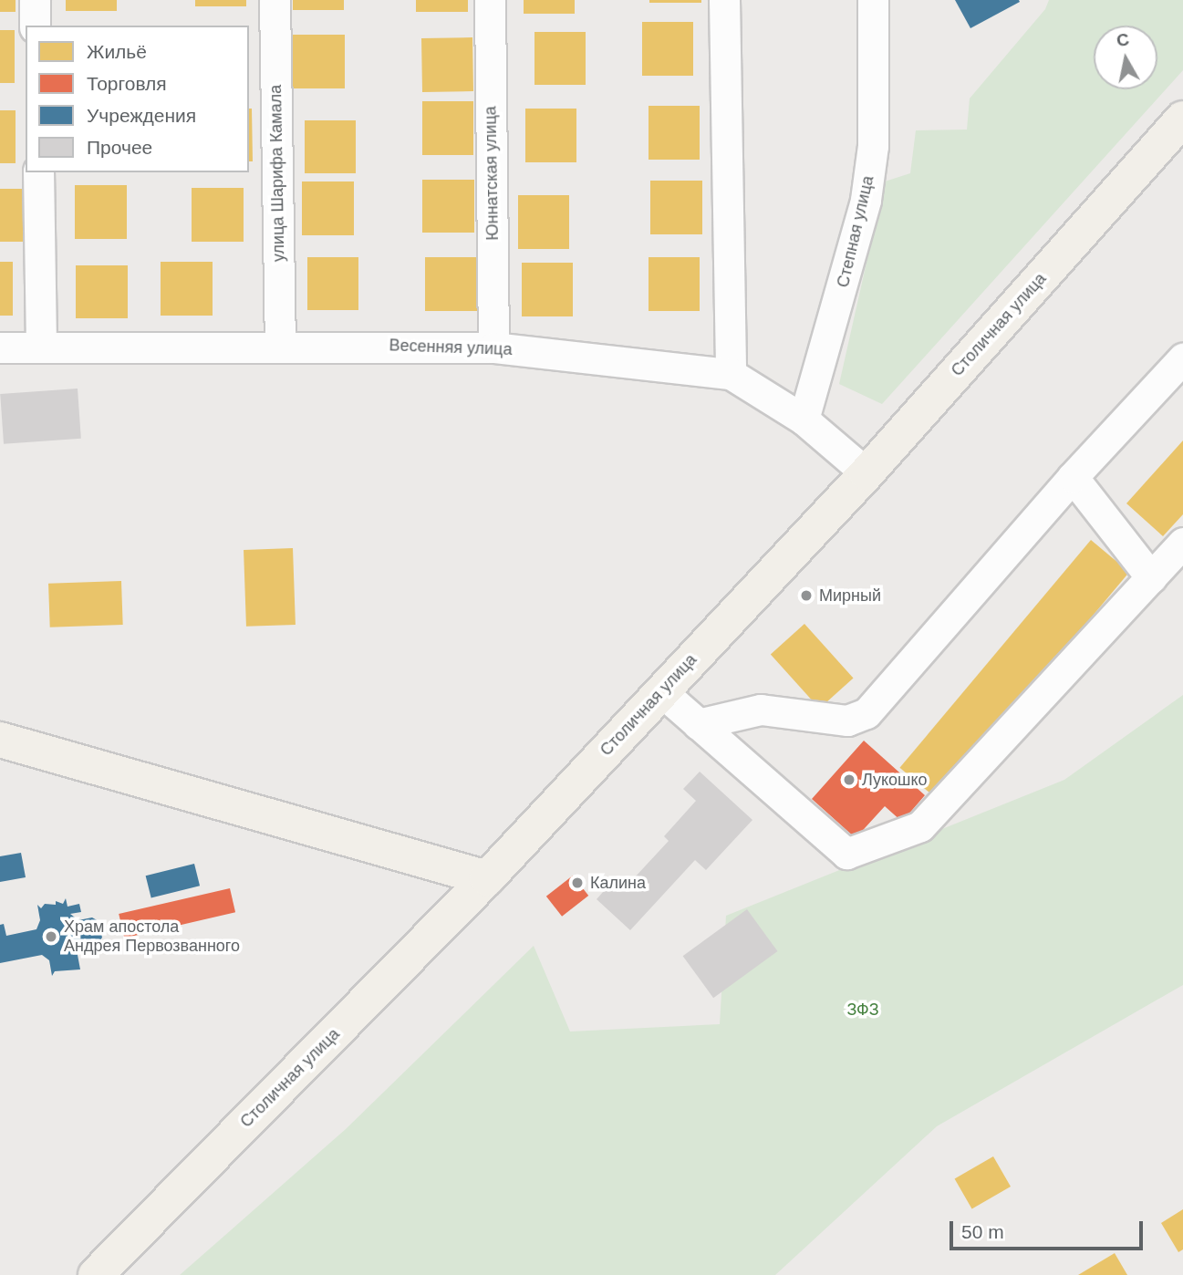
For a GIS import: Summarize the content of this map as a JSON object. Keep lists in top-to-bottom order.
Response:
{
  "streets": {
    "main road": ["Столичная улица"],
    "street": [
      "улица Шарифа Камала",
      "Юннатская улица",
      "Степная улица",
      "Весенняя улица"
    ]
  },
  "crossings": [
    ["улица Шарифа Камала", "Весенняя улица"],
    ["Юннатская улица", "Весенняя улица"],
    ["Степная улица", "Весенняя улица"],
    ["Столичная улица", "Весенняя улица"]
  ],
  "parks": ["ЗФЗ"],
  "places": [
    "Мирный",
    "Лукошко",
    "Калина",
    "Храм апостола Андрея Первозванного"
  ],
  "legend": [
    "Жильё",
    "Торговля",
    "Учреждения",
    "Прочее"
  ],
  "scale_bar": "50 m",
  "north": "top"
}
